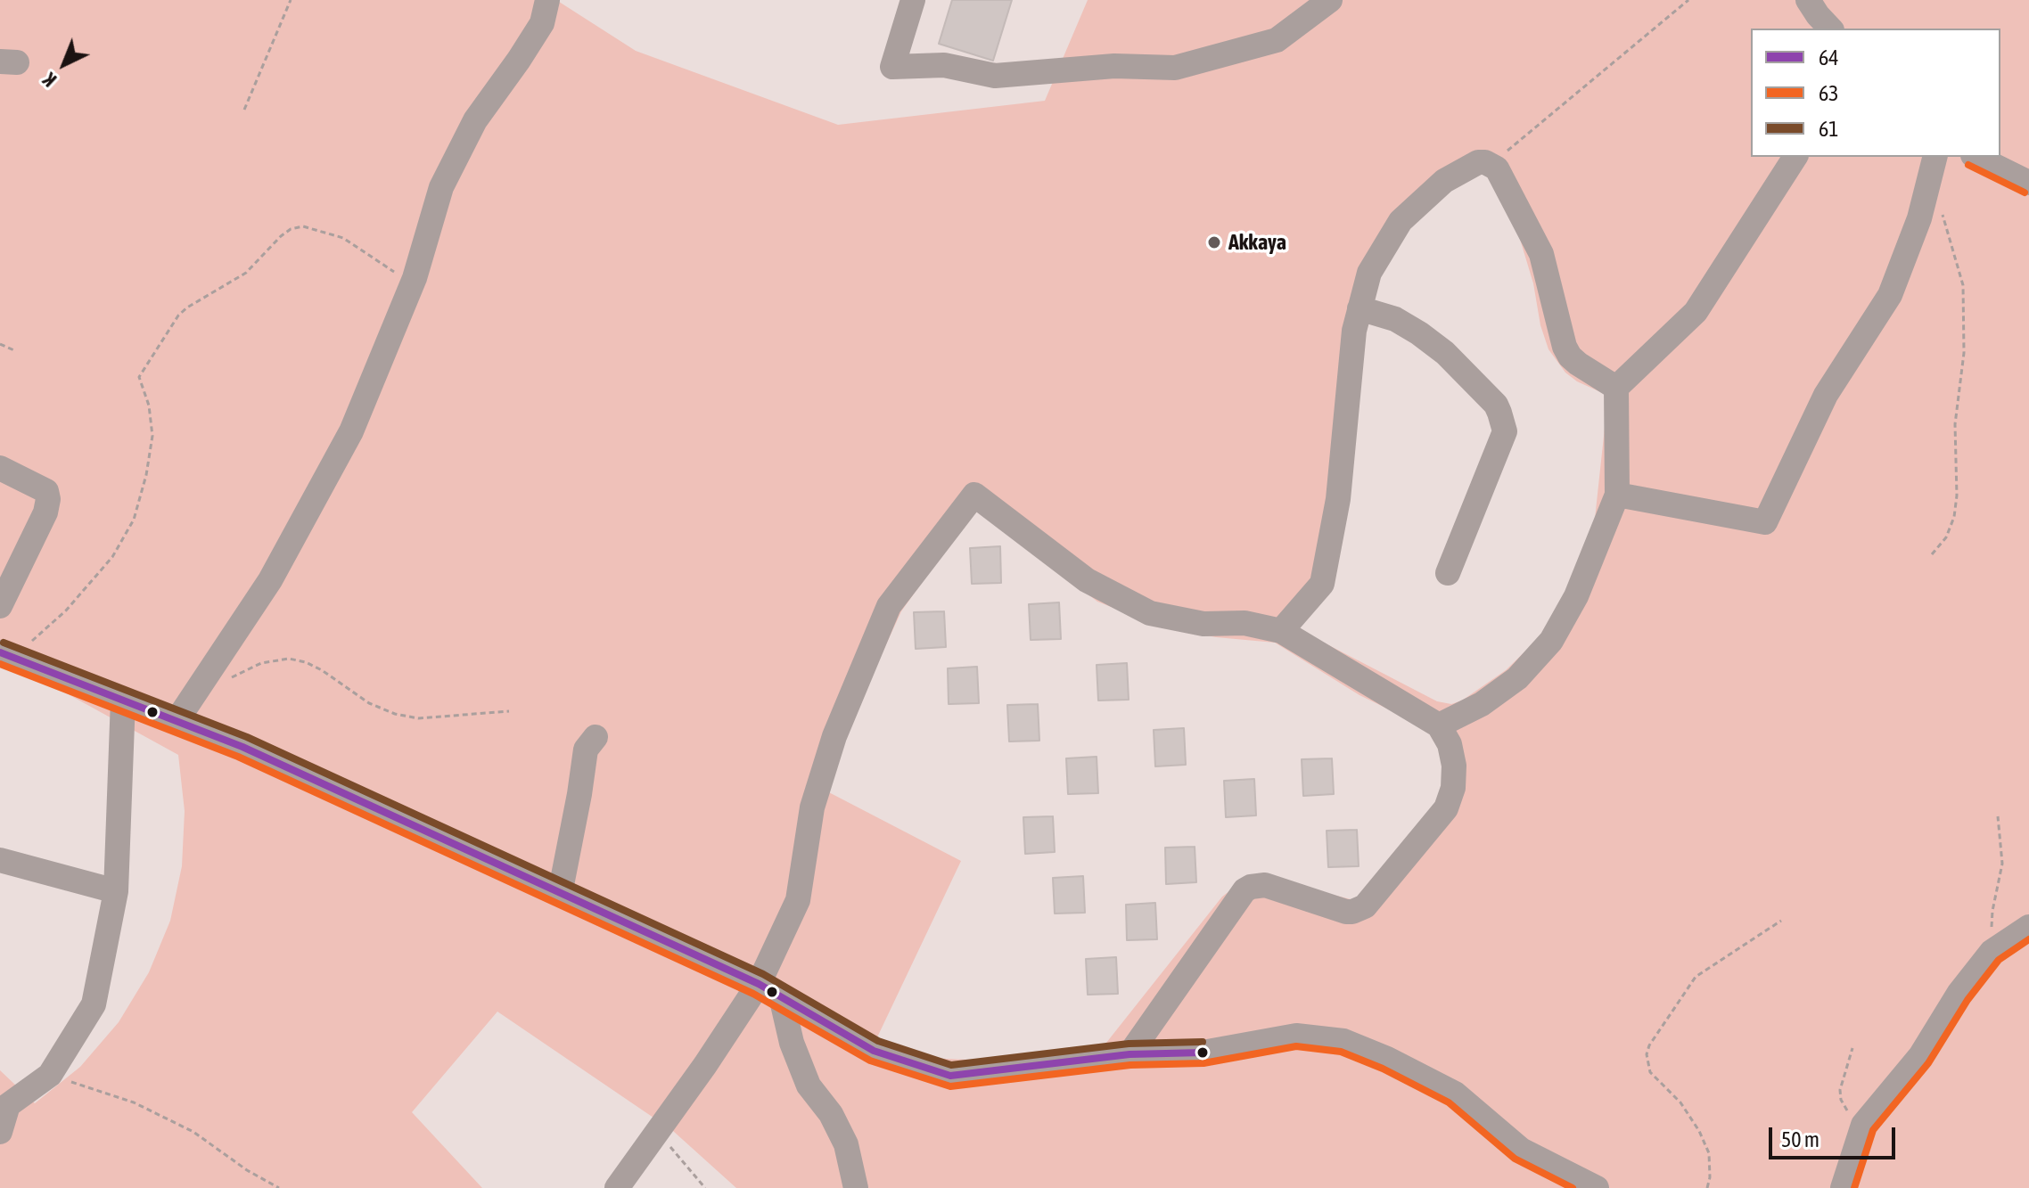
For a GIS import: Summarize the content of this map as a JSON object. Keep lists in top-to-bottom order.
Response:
{
  "places": ["Akkaya"],
  "lines": ["transit line 63", "transit line 61", "transit line 64"],
  "legend": ["64", "63", "61"],
  "scale_bar": "50 m",
  "north": "bottom left"
}
